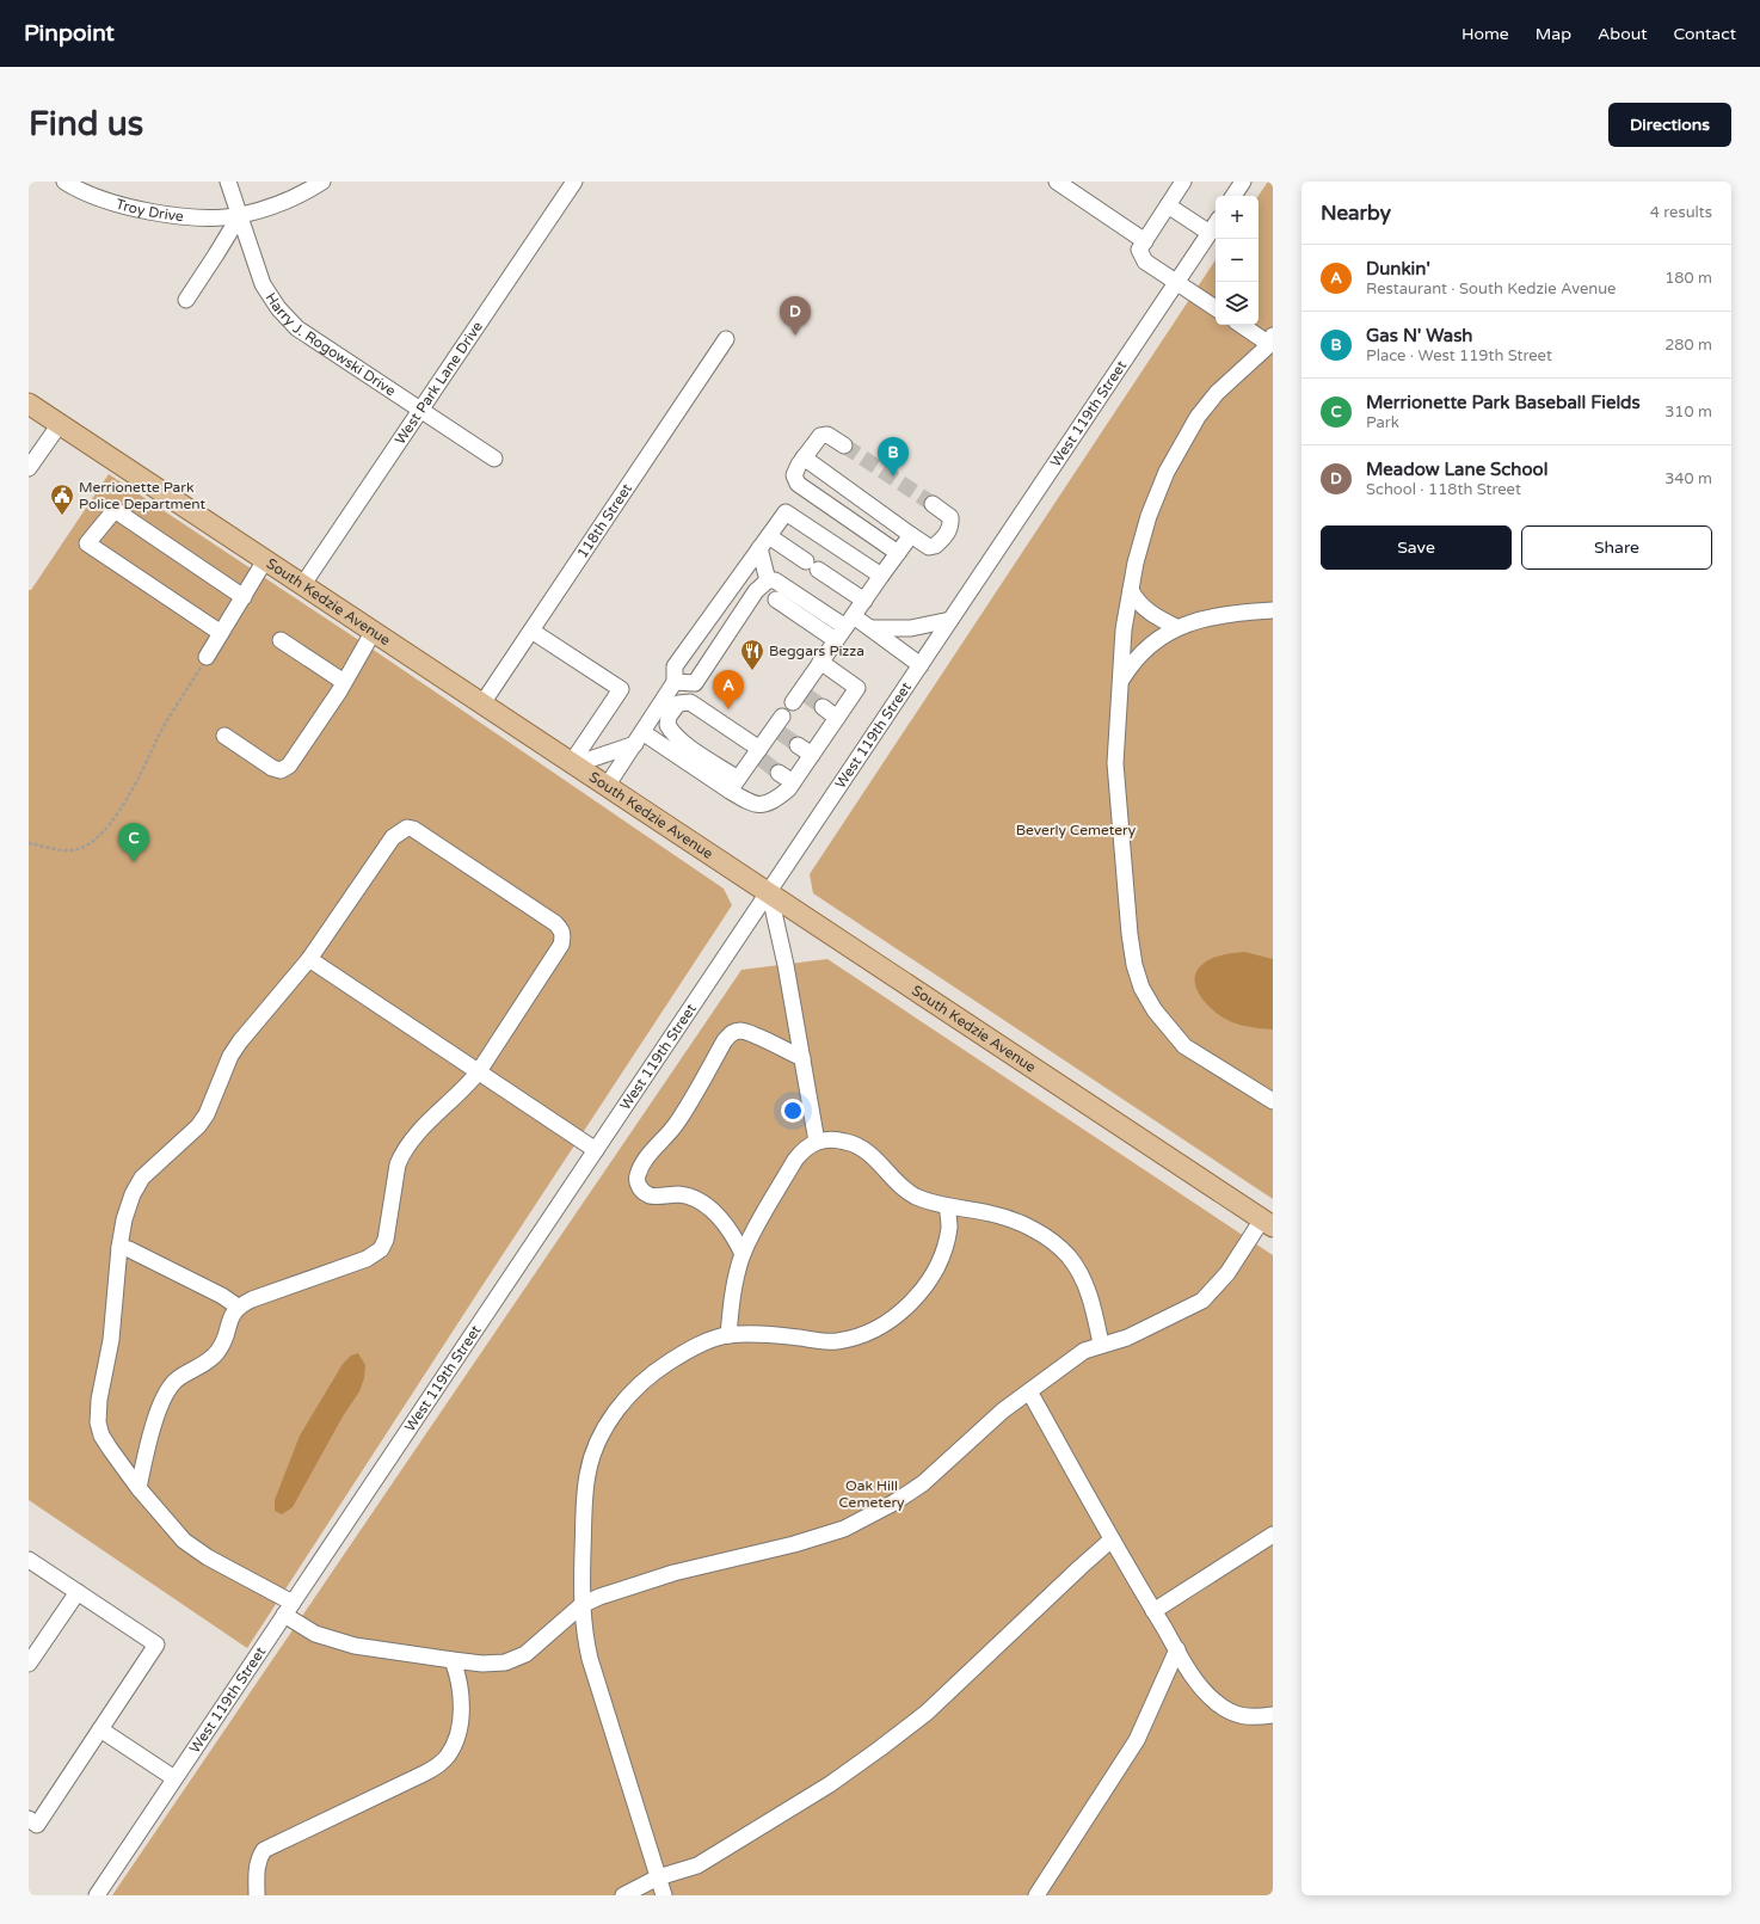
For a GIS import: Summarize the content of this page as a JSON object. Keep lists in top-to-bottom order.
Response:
{
  "streets": {
    "main road": ["South Kedzie Avenue"],
    "street": [
      "Troy Drive",
      "Harry J. Rogowski Drive",
      "West Park Lane Drive",
      "West 119th Street",
      "118th Street"
    ]
  },
  "crossings": [
    ["Troy Drive", "Harry J. Rogowski Drive"],
    ["Harry J. Rogowski Drive", "West Park Lane Drive"],
    ["West Park Lane Drive", "South Kedzie Avenue"],
    ["West 119th Street", "South Kedzie Avenue"],
    ["118th Street", "South Kedzie Avenue"]
  ],
  "parks": ["Beverly Cemetery", "Oak Hill Cemetery"],
  "places": {
    "public building": ["Merrionette Park Police Department"],
    "restaurant": ["Beggars Pizza"]
  },
  "page": {
    "header": "Pinpoint",
    "nav": [
      "Home",
      "Map",
      "About",
      "Contact"
    ],
    "buttons": [
      "Directions",
      ["Save", "Share"]
    ],
    "title": "Find us",
    "heading": ["Nearby", "4 results"],
    "map_buttons": ["+", "−"],
    "list": [
      {
        "mark": "A",
        "name": "Dunkin'",
        "note": "Restaurant · South Kedzie Avenue",
        "value": "180 m"
      },
      {
        "mark": "B",
        "name": "Gas N' Wash",
        "note": "Place · West 119th Street",
        "value": "280 m"
      },
      {
        "mark": "C",
        "name": "Merrionette Park Baseball Fields",
        "note": "Park",
        "value": "310 m"
      },
      {
        "mark": "D",
        "name": "Meadow Lane School",
        "note": "School · 118th Street",
        "value": "340 m"
      }
    ],
    "pins": [
      "D",
      "B",
      "A",
      "C"
    ]
  }
}
